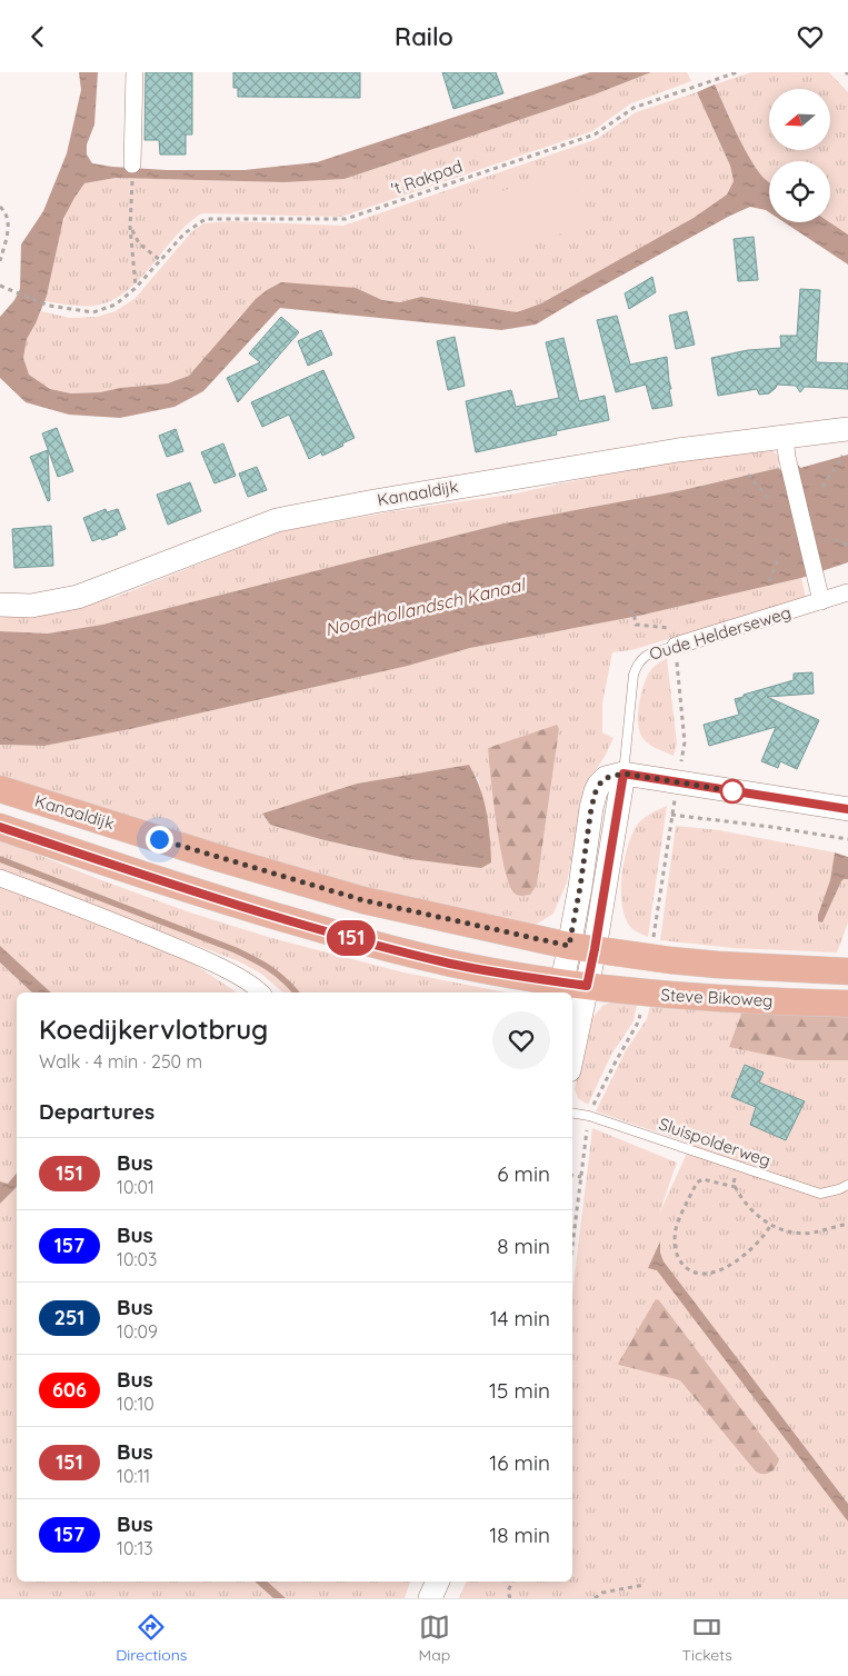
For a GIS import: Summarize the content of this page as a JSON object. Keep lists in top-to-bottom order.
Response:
{
  "streets": {
    "main road": ["Kanaaldijk", "Steve Bikoweg"],
    "street": ["Oude Helderseweg"],
    "lane": ["Sluispolderweg"],
    "path": ["'t Rakpad"]
  },
  "crossings": [
    ["Kanaaldijk", "Steve Bikoweg"]
  ],
  "water": ["Noordhollandsch Kanaal"],
  "lines": ["bus line 151"],
  "north": "left",
  "page": {
    "header": "Railo",
    "on_map": "151",
    "heading": [
      ["Koedijkervlotbrug", "Walk · 4 min · 250 m"],
      "Departures"
    ],
    "list": [
      {
        "mark": "151",
        "name": "Bus",
        "note": "10:01",
        "value": "6 min"
      },
      {
        "mark": "157",
        "name": "Bus",
        "note": "10:03",
        "value": "8 min"
      },
      {
        "mark": "251",
        "name": "Bus",
        "note": "10:09",
        "value": "14 min"
      },
      {
        "mark": "606",
        "name": "Bus",
        "note": "10:10",
        "value": "15 min"
      },
      {
        "mark": "151",
        "name": "Bus",
        "note": "10:11",
        "value": "16 min"
      },
      {
        "mark": "157",
        "name": "Bus",
        "note": "10:13",
        "value": "18 min"
      }
    ],
    "tabs": ["Directions", "Map", "Tickets"]
  }
}
